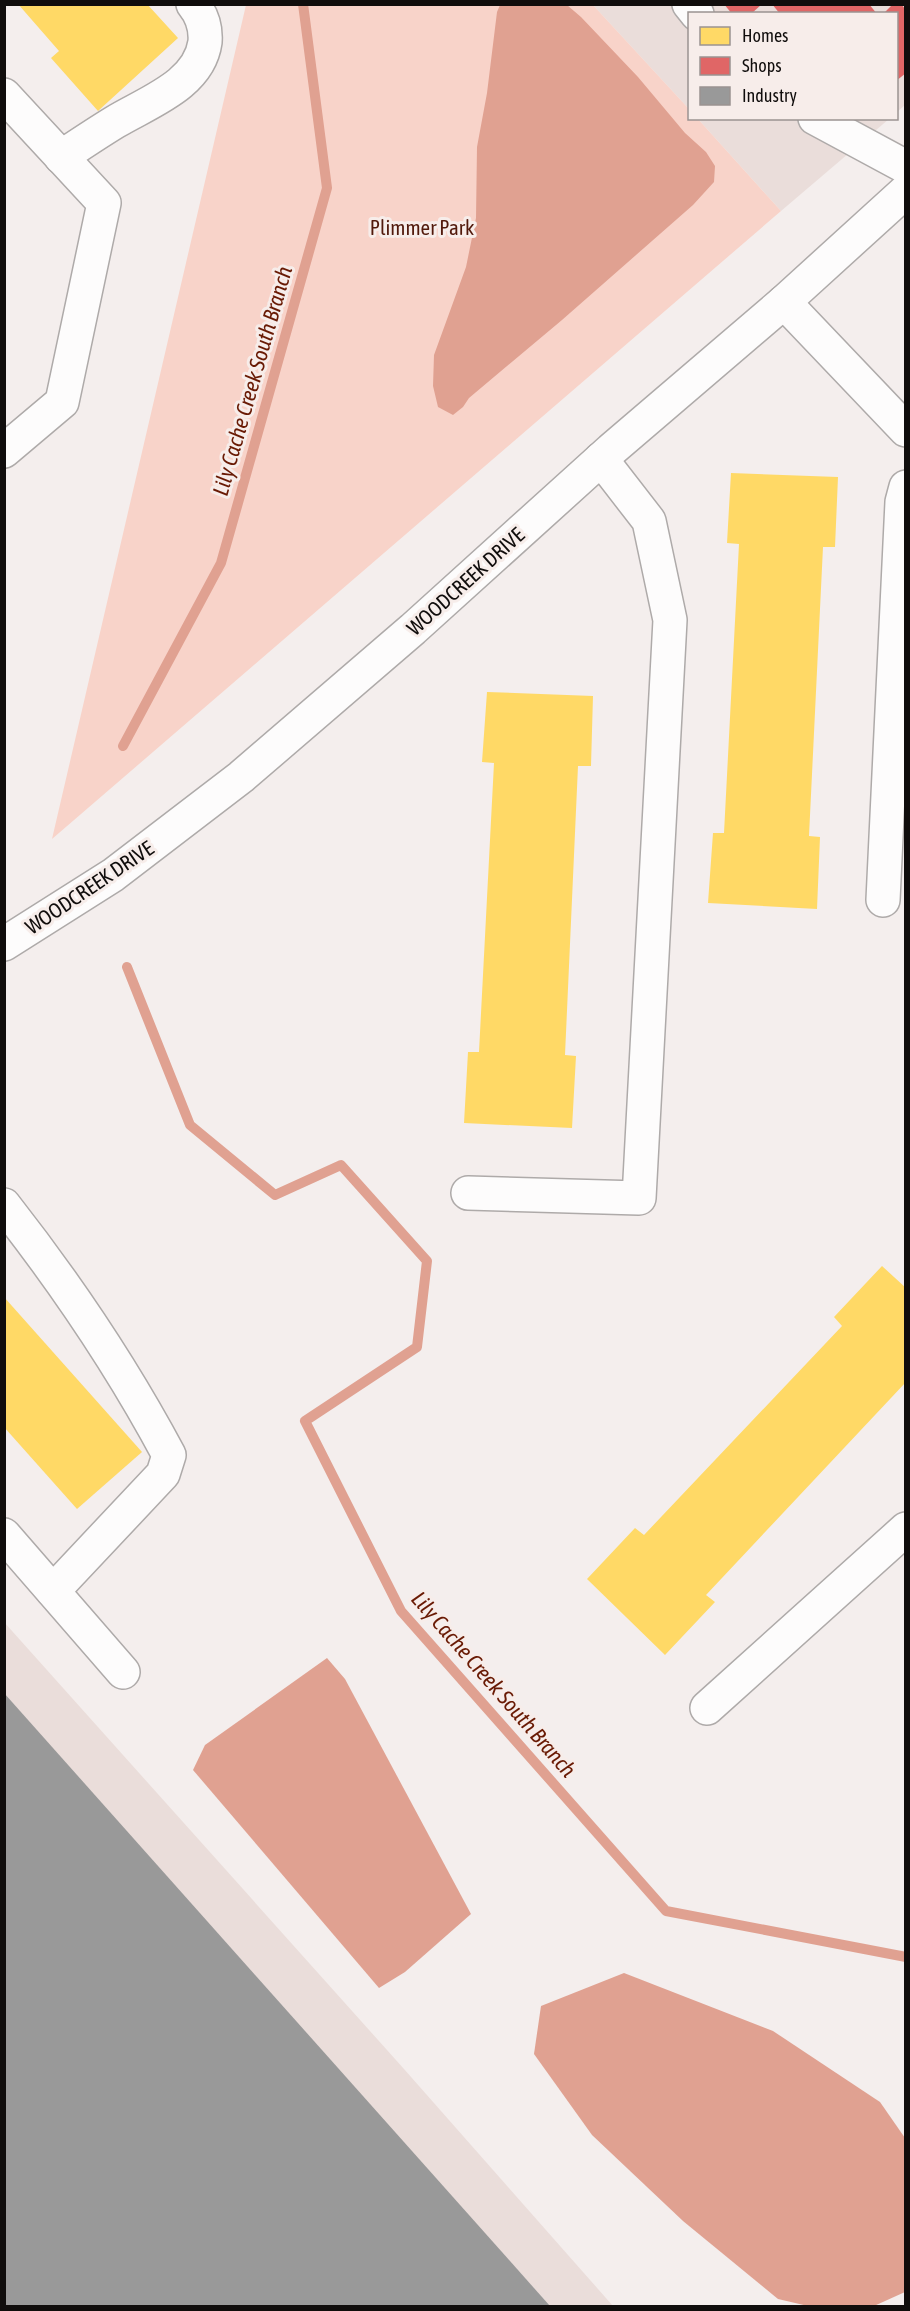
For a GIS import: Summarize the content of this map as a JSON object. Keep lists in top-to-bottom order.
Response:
{
  "streets": {
    "street": ["WOODCREEK DRIVE"]
  },
  "water": ["Lily Cache Creek South Branch"],
  "parks": ["Plimmer Park"],
  "legend": ["Homes", "Shops", "Industry"]
}
